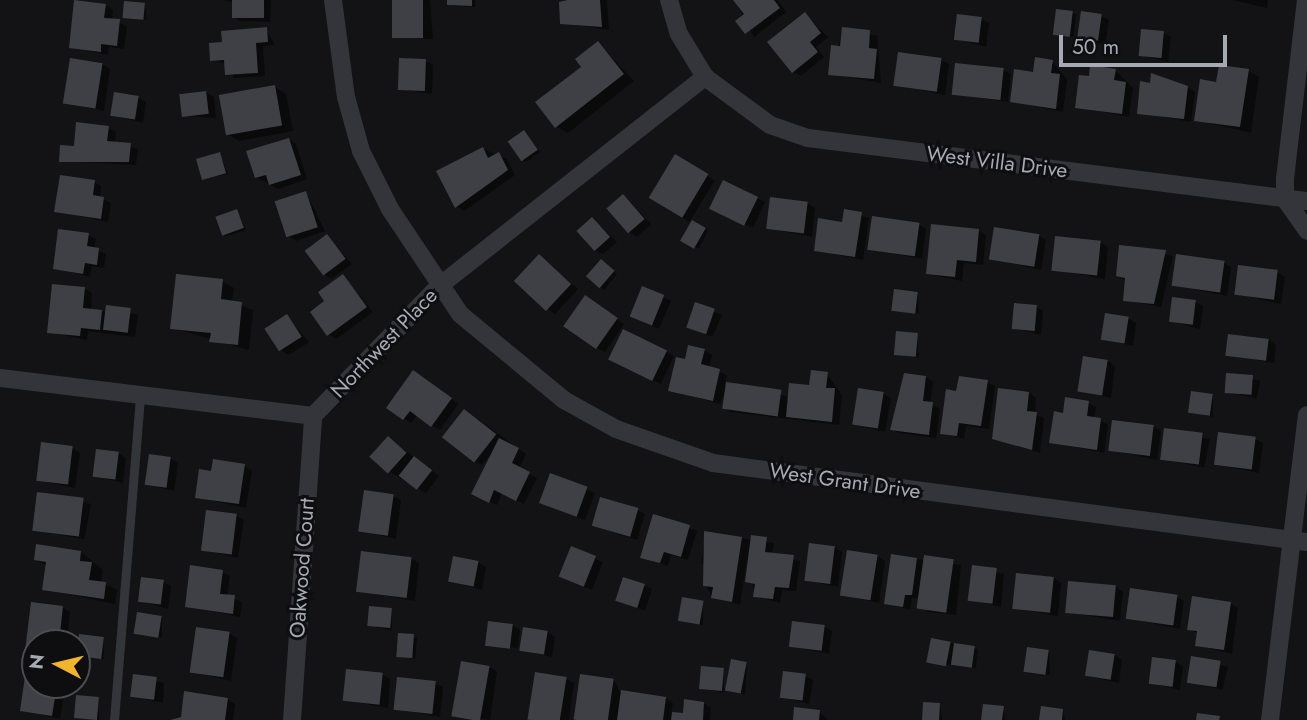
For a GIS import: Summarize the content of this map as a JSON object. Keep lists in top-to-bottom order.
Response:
{
  "streets": {
    "street": [
      "West Villa Drive",
      "Northwest Place",
      "West Grant Drive",
      "Oakwood Court"
    ]
  },
  "crossings": [
    ["West Villa Drive", "Northwest Place"],
    ["Northwest Place", "West Grant Drive"],
    ["Northwest Place", "Oakwood Court"]
  ],
  "scale_bar": "50 m",
  "north": "left"
}
